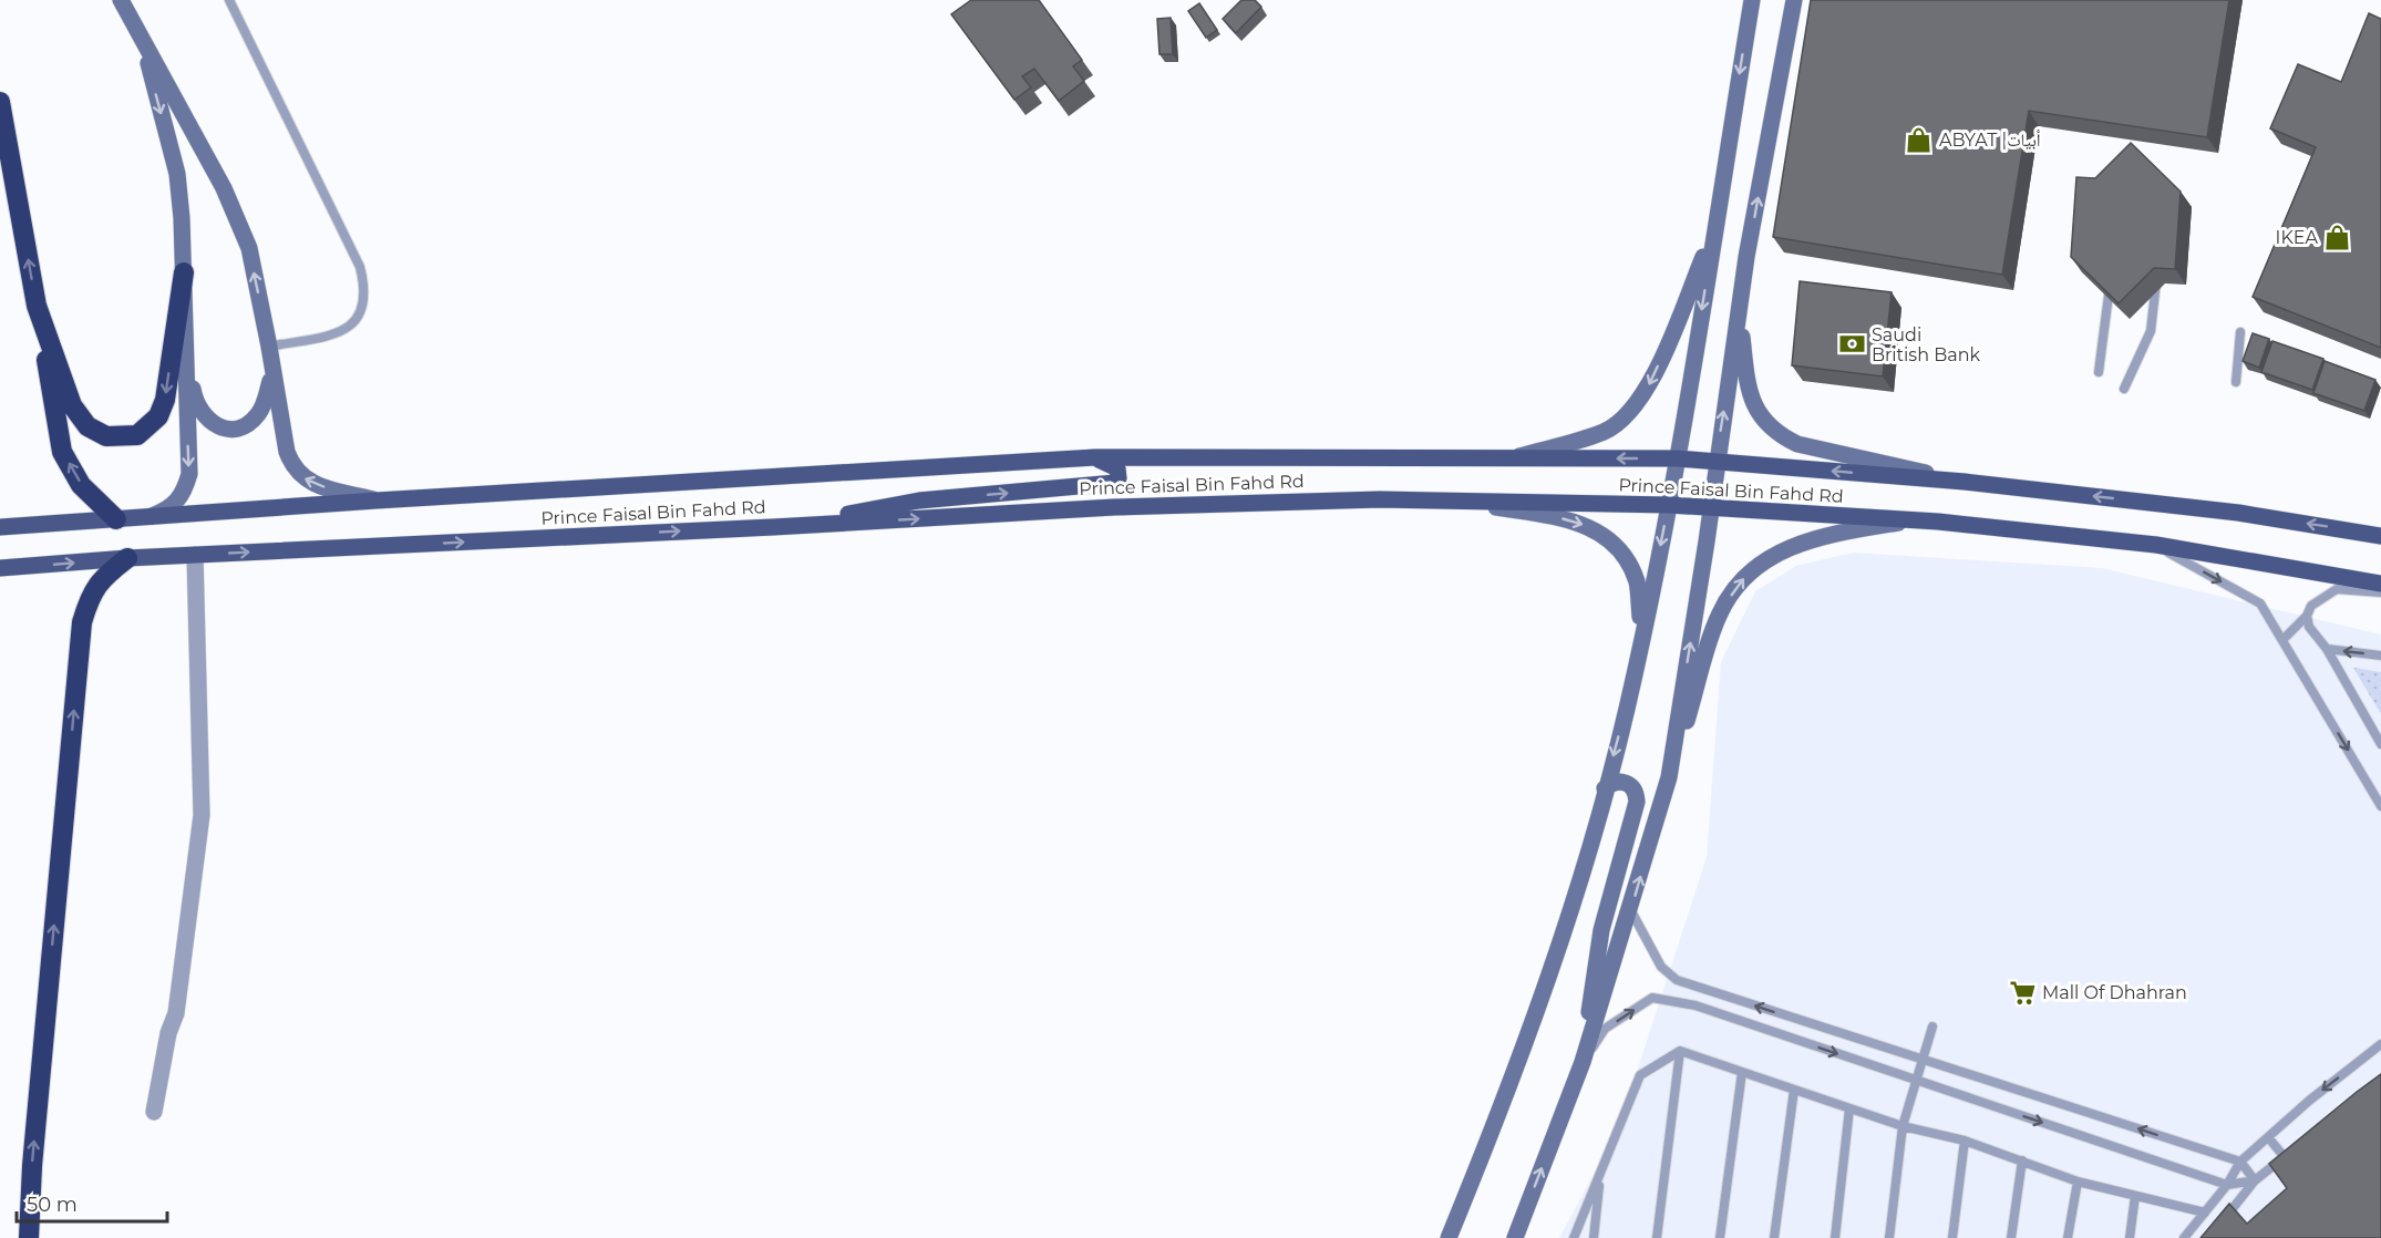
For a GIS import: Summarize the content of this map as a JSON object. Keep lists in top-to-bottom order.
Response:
{
  "streets": {
    "main road": ["Prince Faisal Bin Fahd Rd"]
  },
  "places": {
    "shop": ["ABYAT |أبيات", "IKEA"],
    "bank": ["Saudi British Bank"],
    "supermarket": ["Mall Of Dhahran"]
  },
  "scale_bar": "50 m"
}
